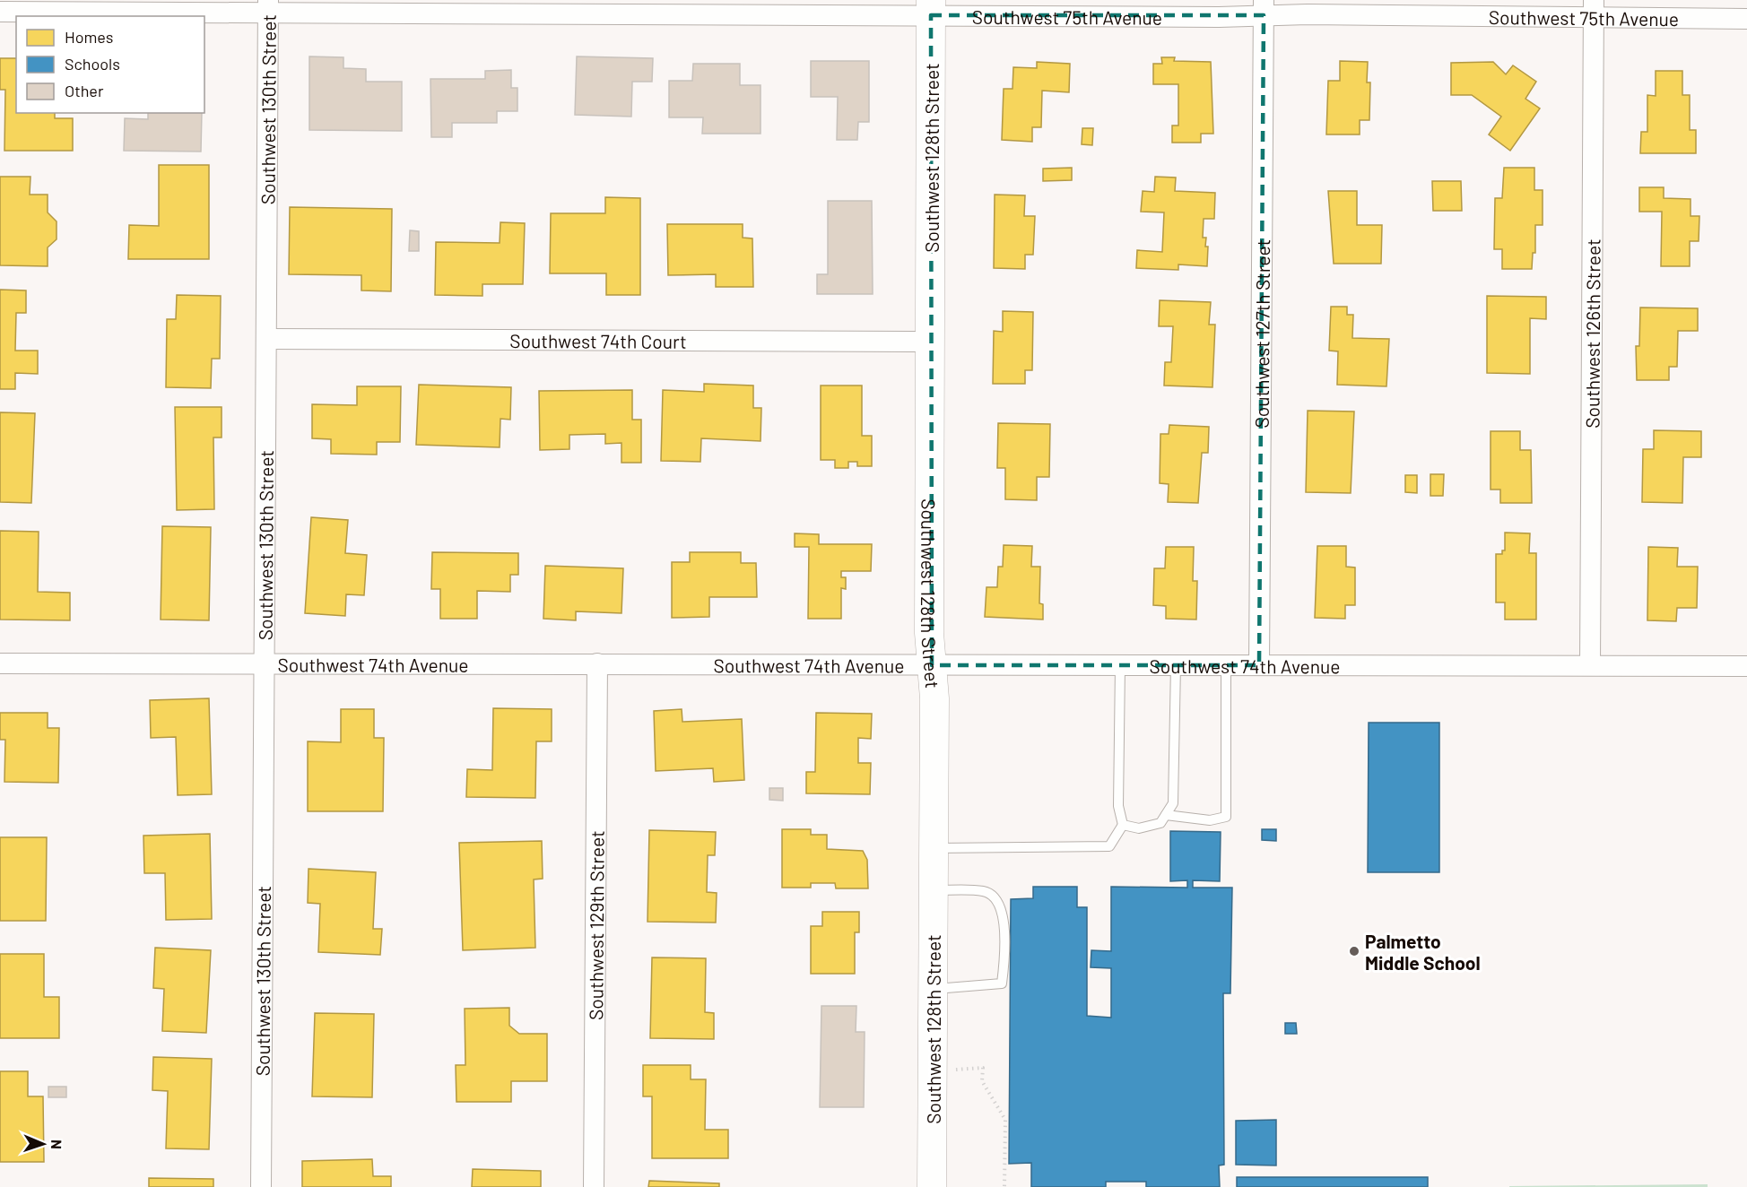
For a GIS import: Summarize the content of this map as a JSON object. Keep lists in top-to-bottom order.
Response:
{
  "streets": {
    "street": [
      "Southwest 75th Avenue",
      "Southwest 130th Street",
      "Southwest 128th Street",
      "Southwest 127th Street",
      "Southwest 126th Street",
      "Southwest 74th Court",
      "Southwest 74th Avenue",
      "Southwest 129th Street"
    ]
  },
  "crossings": [
    ["Southwest 75th Avenue", "Southwest 130th Street"],
    ["Southwest 75th Avenue", "Southwest 128th Street"],
    ["Southwest 75th Avenue", "Southwest 127th Street"],
    ["Southwest 75th Avenue", "Southwest 126th Street"],
    ["Southwest 130th Street", "Southwest 74th Court"],
    ["Southwest 130th Street", "Southwest 74th Avenue"],
    ["Southwest 128th Street", "Southwest 74th Court"],
    ["Southwest 128th Street", "Southwest 74th Avenue"],
    ["Southwest 127th Street", "Southwest 74th Avenue"],
    ["Southwest 126th Street", "Southwest 74th Avenue"],
    ["Southwest 74th Avenue", "Southwest 129th Street"]
  ],
  "places": ["Palmetto Middle School"],
  "legend": ["Homes", "Schools", "Other"],
  "north": "right"
}
